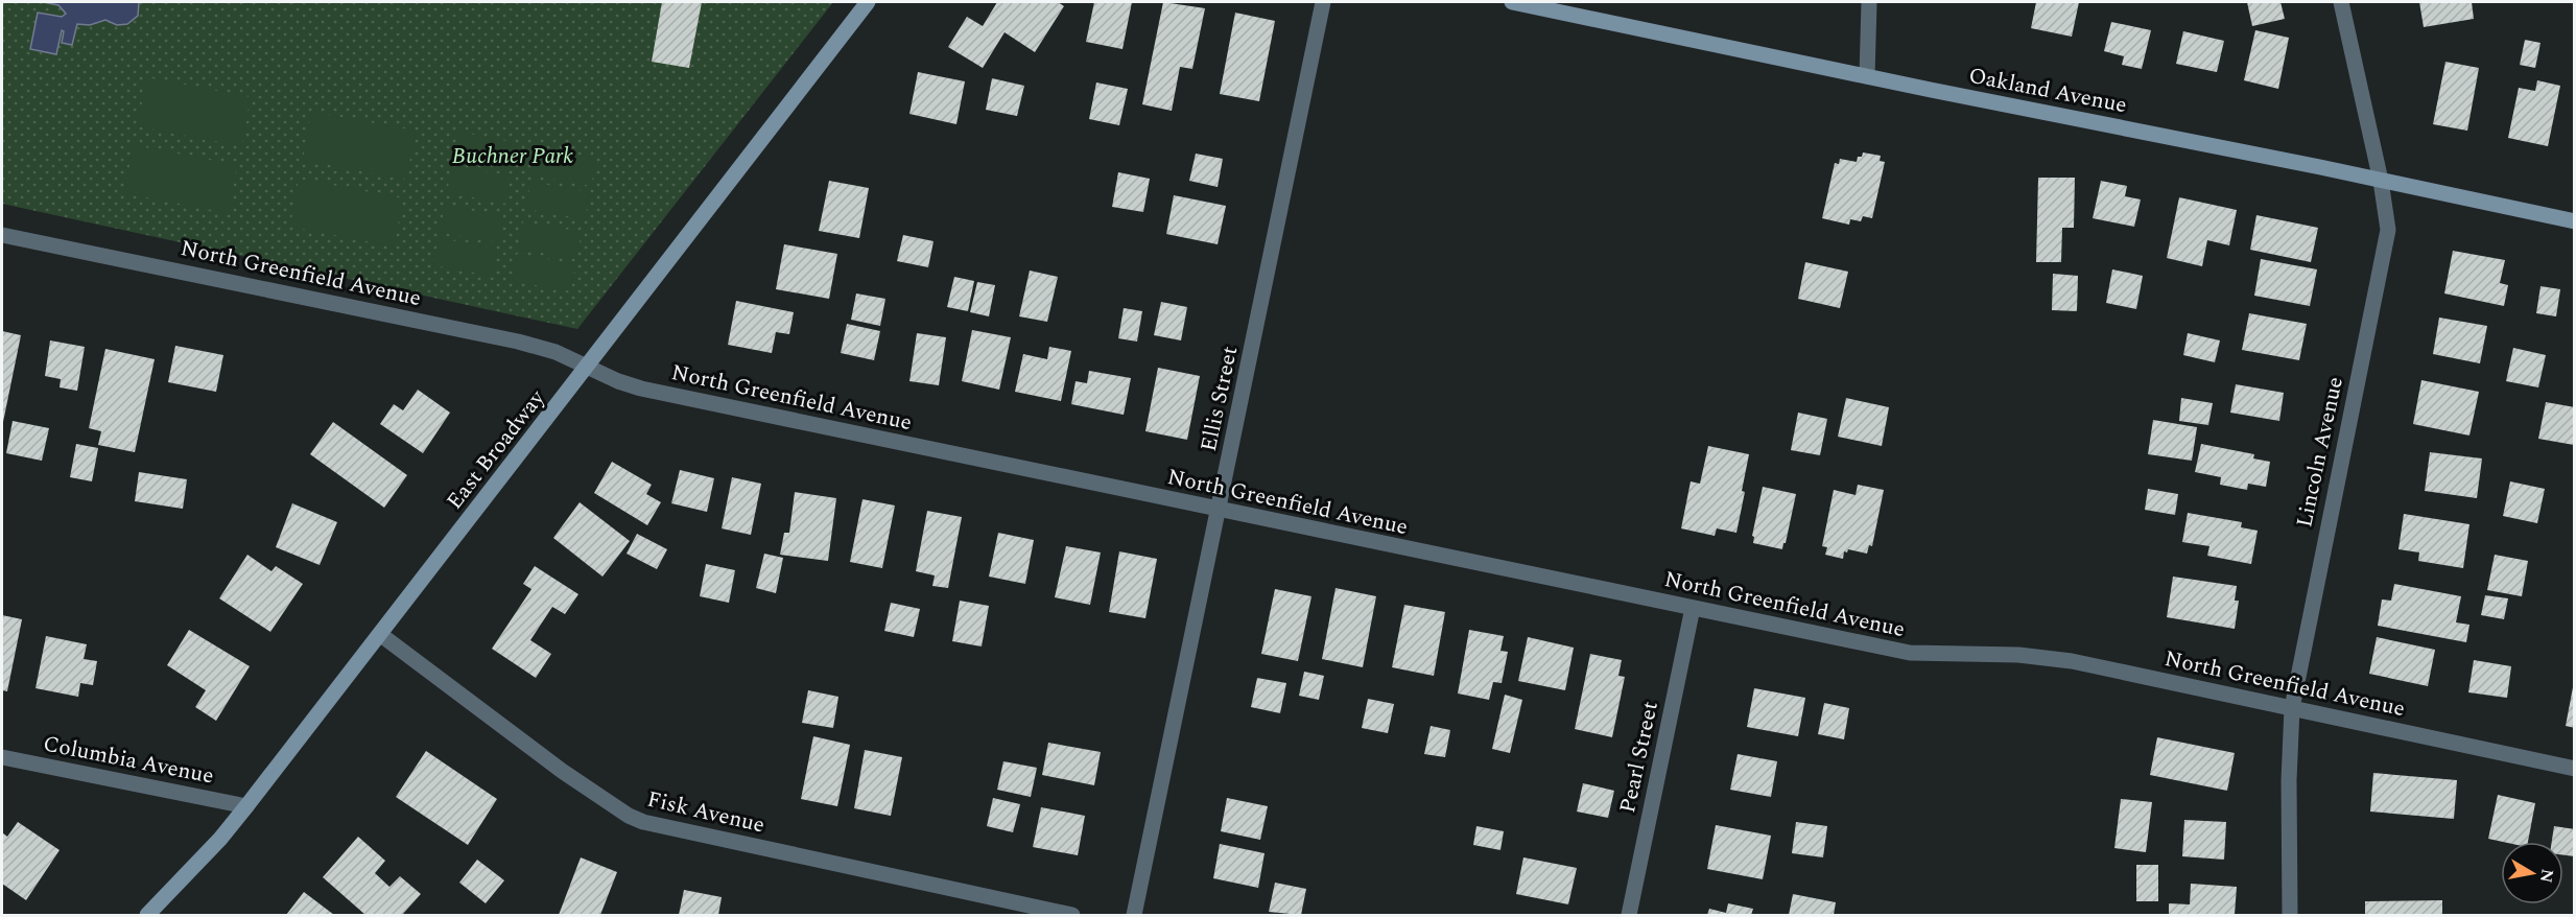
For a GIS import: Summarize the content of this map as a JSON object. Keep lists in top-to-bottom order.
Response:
{
  "streets": {
    "main road": ["Oakland Avenue", "East Broadway"],
    "street": [
      "North Greenfield Avenue",
      "Ellis Street",
      "Lincoln Avenue",
      "Pearl Street",
      "Columbia Avenue",
      "Fisk Avenue"
    ]
  },
  "crossings": [
    ["Oakland Avenue", "Lincoln Avenue"],
    ["North Greenfield Avenue", "Ellis Street"],
    ["North Greenfield Avenue", "East Broadway"],
    ["North Greenfield Avenue", "Lincoln Avenue"],
    ["North Greenfield Avenue", "Pearl Street"],
    ["East Broadway", "Columbia Avenue"],
    ["East Broadway", "Fisk Avenue"]
  ],
  "parks": ["Buchner Park"],
  "north": "right"
}
